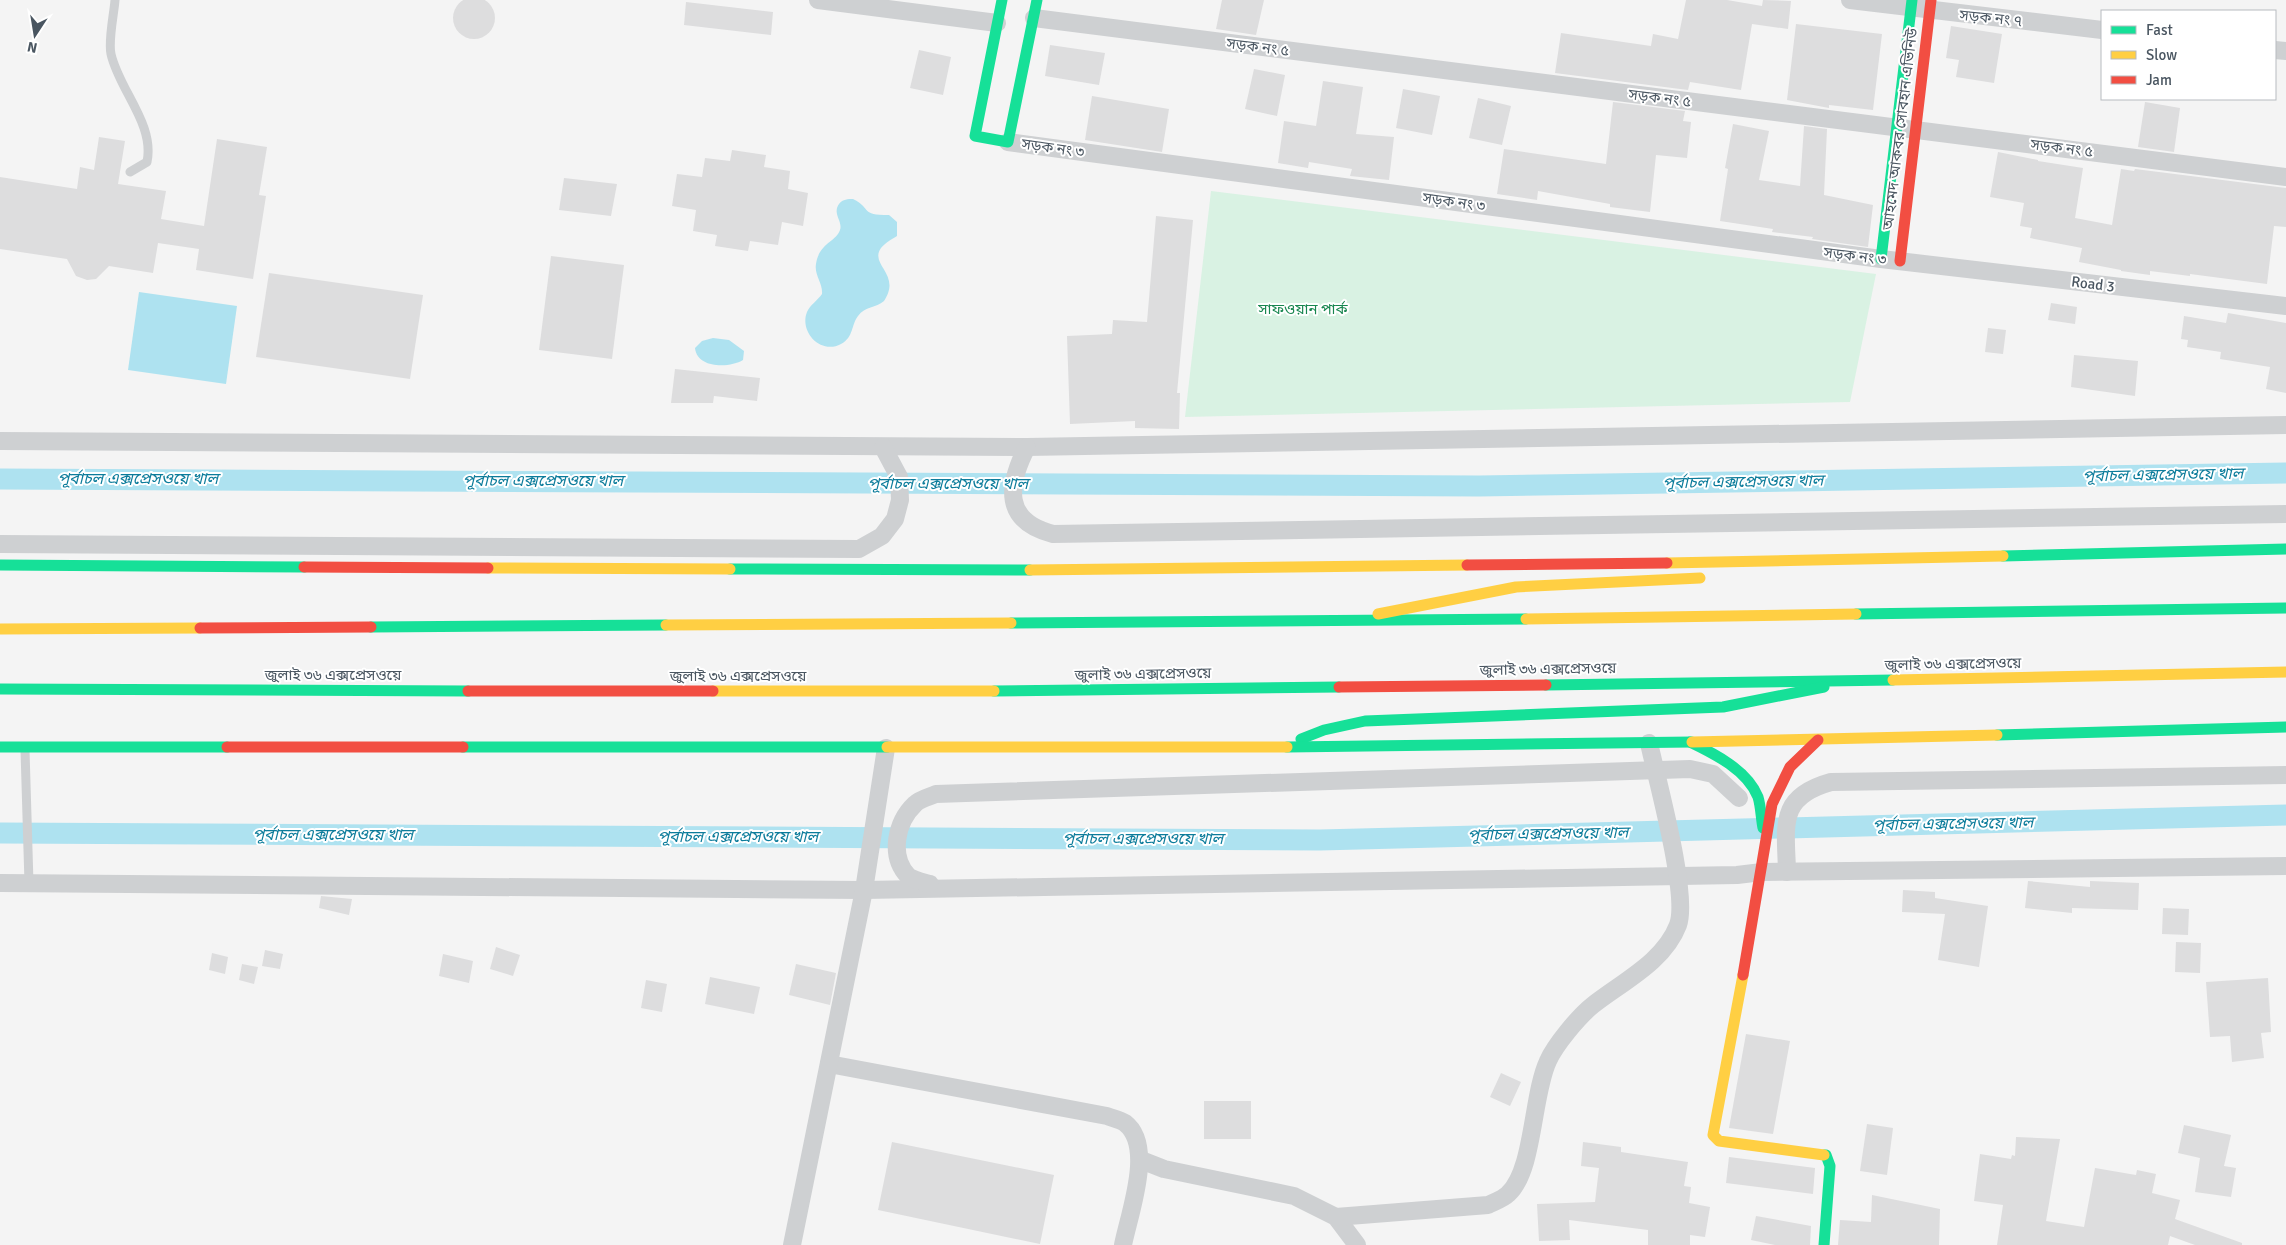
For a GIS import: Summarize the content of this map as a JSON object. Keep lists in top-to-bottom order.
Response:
{
  "streets": {
    "main road": ["আহমেদ আকবর সোবহান এভিনিউ", "জুলাই ৩৬ এক্সপ্রেসওয়ে"],
    "street": [
      "সড়ক নং ৭",
      "সড়ক নং ৫",
      "সড়ক নং ৩",
      "Road 3"
    ]
  },
  "crossings": [
    ["সড়ক নং ৭", "আহমেদ আকবর সোবহান এভিনিউ"],
    ["সড়ক নং ৫", "আহমেদ আকবর সোবহান এভিনিউ"],
    ["আহমেদ আকবর সোবহান এভিনিউ", "সড়ক নং ৩"],
    ["আহমেদ আকবর সোবহান এভিনিউ", "Road 3"],
    ["সড়ক নং ৩", "Road 3"]
  ],
  "water": ["পূর্বাচল এক্সপ্রেসওয়ে খাল"],
  "parks": ["সাফওয়ান পার্ক"],
  "legend": ["Fast", "Slow", "Jam"],
  "north": "bottom"
}
